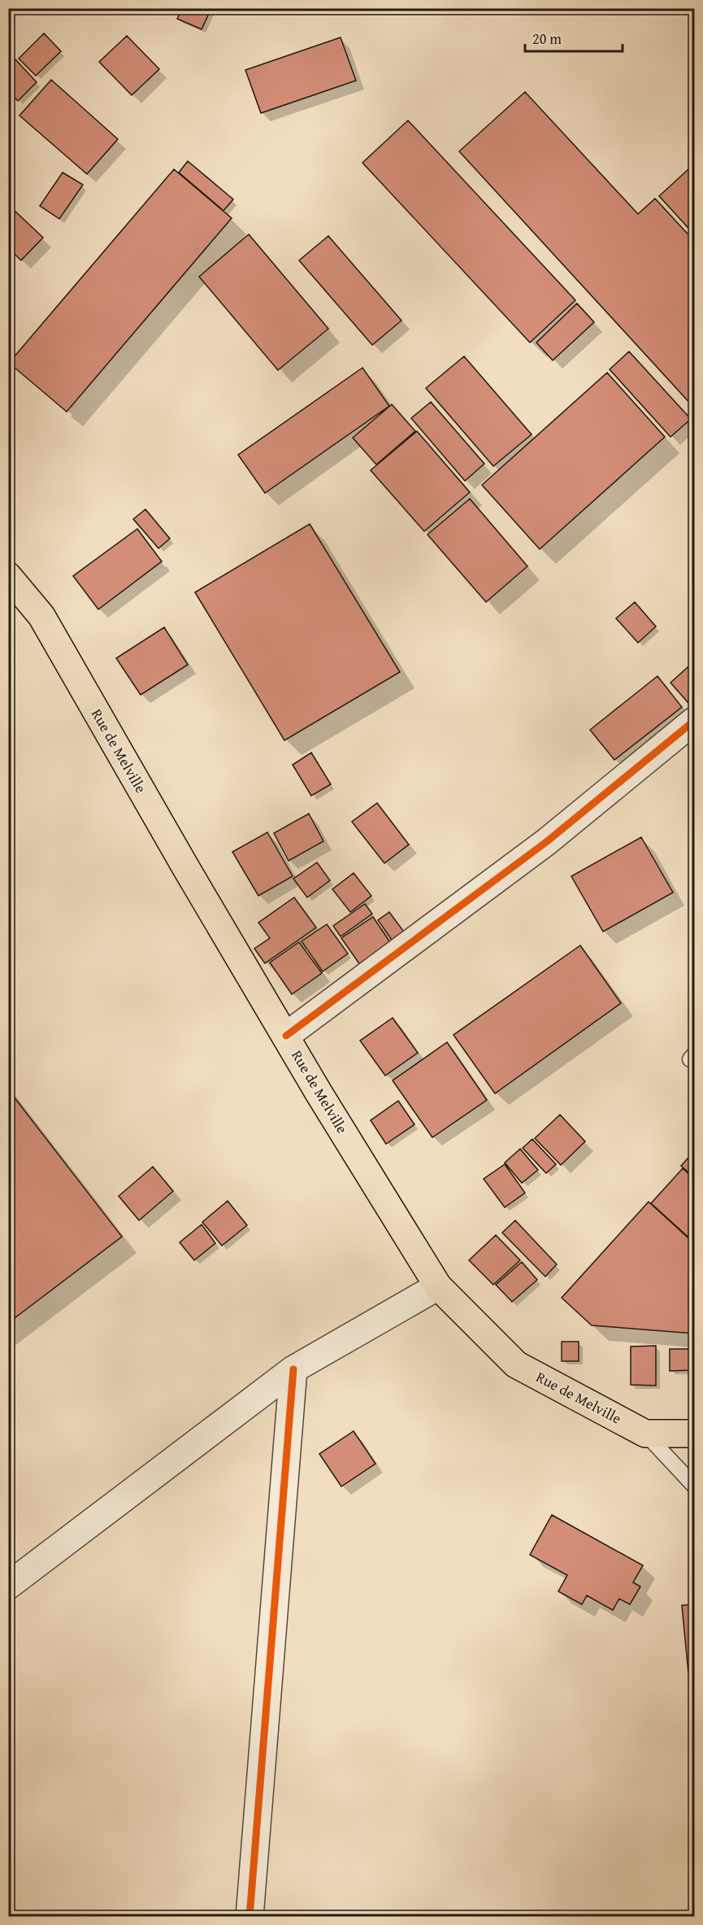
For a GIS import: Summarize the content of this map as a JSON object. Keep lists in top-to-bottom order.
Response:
{
  "streets": {
    "main road": ["Rue de Melville"]
  },
  "scale_bar": "20 m"
}
